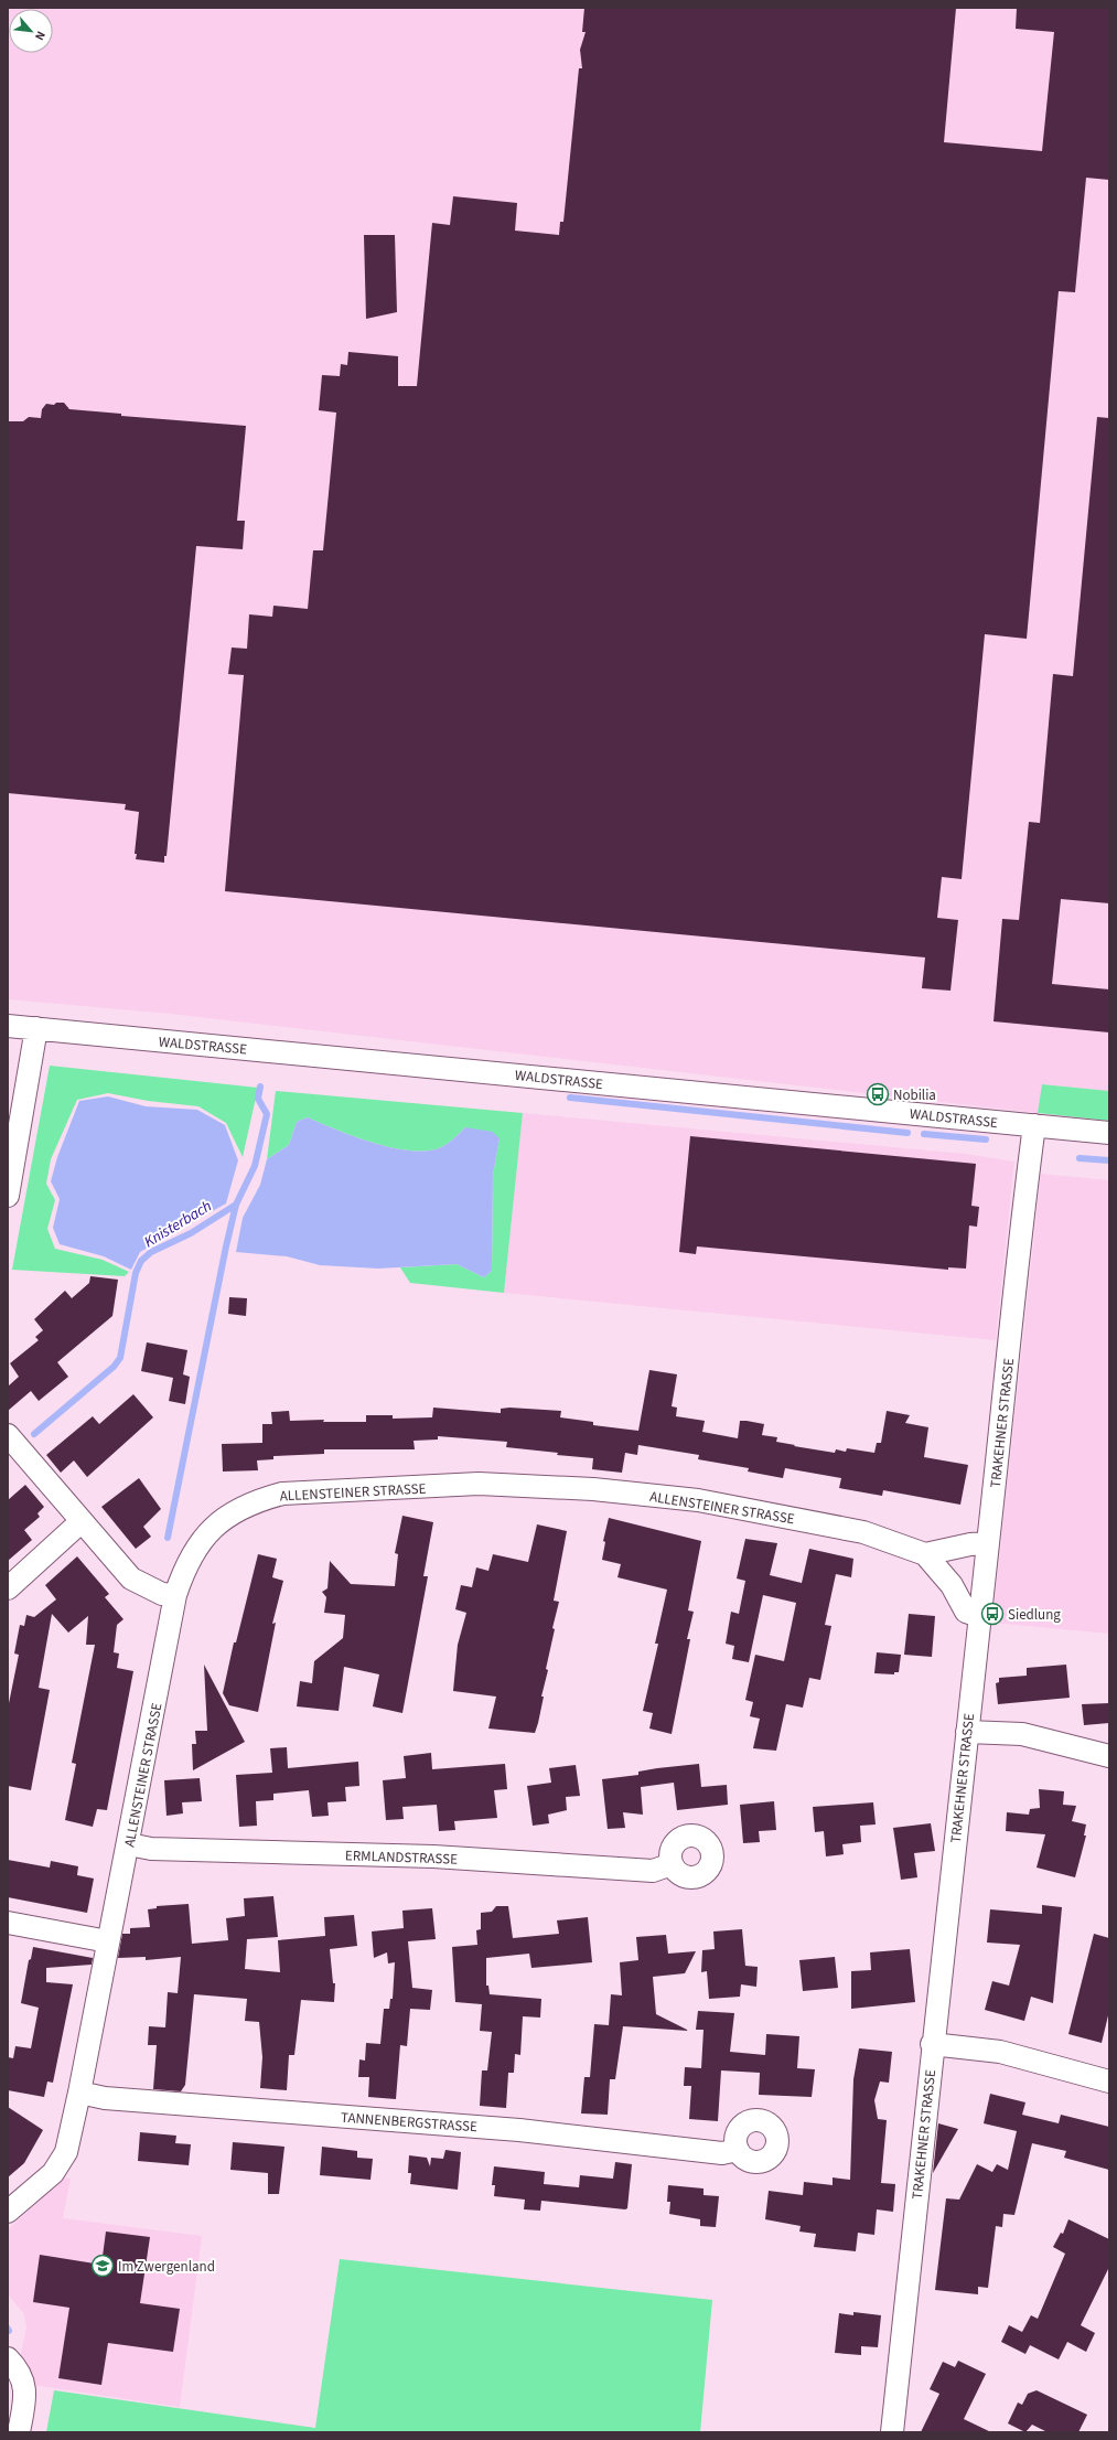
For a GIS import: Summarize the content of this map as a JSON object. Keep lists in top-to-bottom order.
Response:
{
  "streets": {
    "street": [
      "WALDSTRASSE",
      "TRAKEHNER STRASSE",
      "ALLENSTEINER STRASSE",
      "ERMLANDSTRASSE",
      "TANNENBERGSTRASSE"
    ]
  },
  "crossings": [
    ["WALDSTRASSE", "TRAKEHNER STRASSE"],
    ["TRAKEHNER STRASSE", "ALLENSTEINER STRASSE"],
    ["ALLENSTEINER STRASSE", "ERMLANDSTRASSE"],
    ["ALLENSTEINER STRASSE", "TANNENBERGSTRASSE"]
  ],
  "water": ["Knisterbach"],
  "places": {
    "bus stop": ["Nobilia", "Siedlung"],
    "school or university": ["Im Zwergenland"]
  },
  "north": "bottom right"
}
